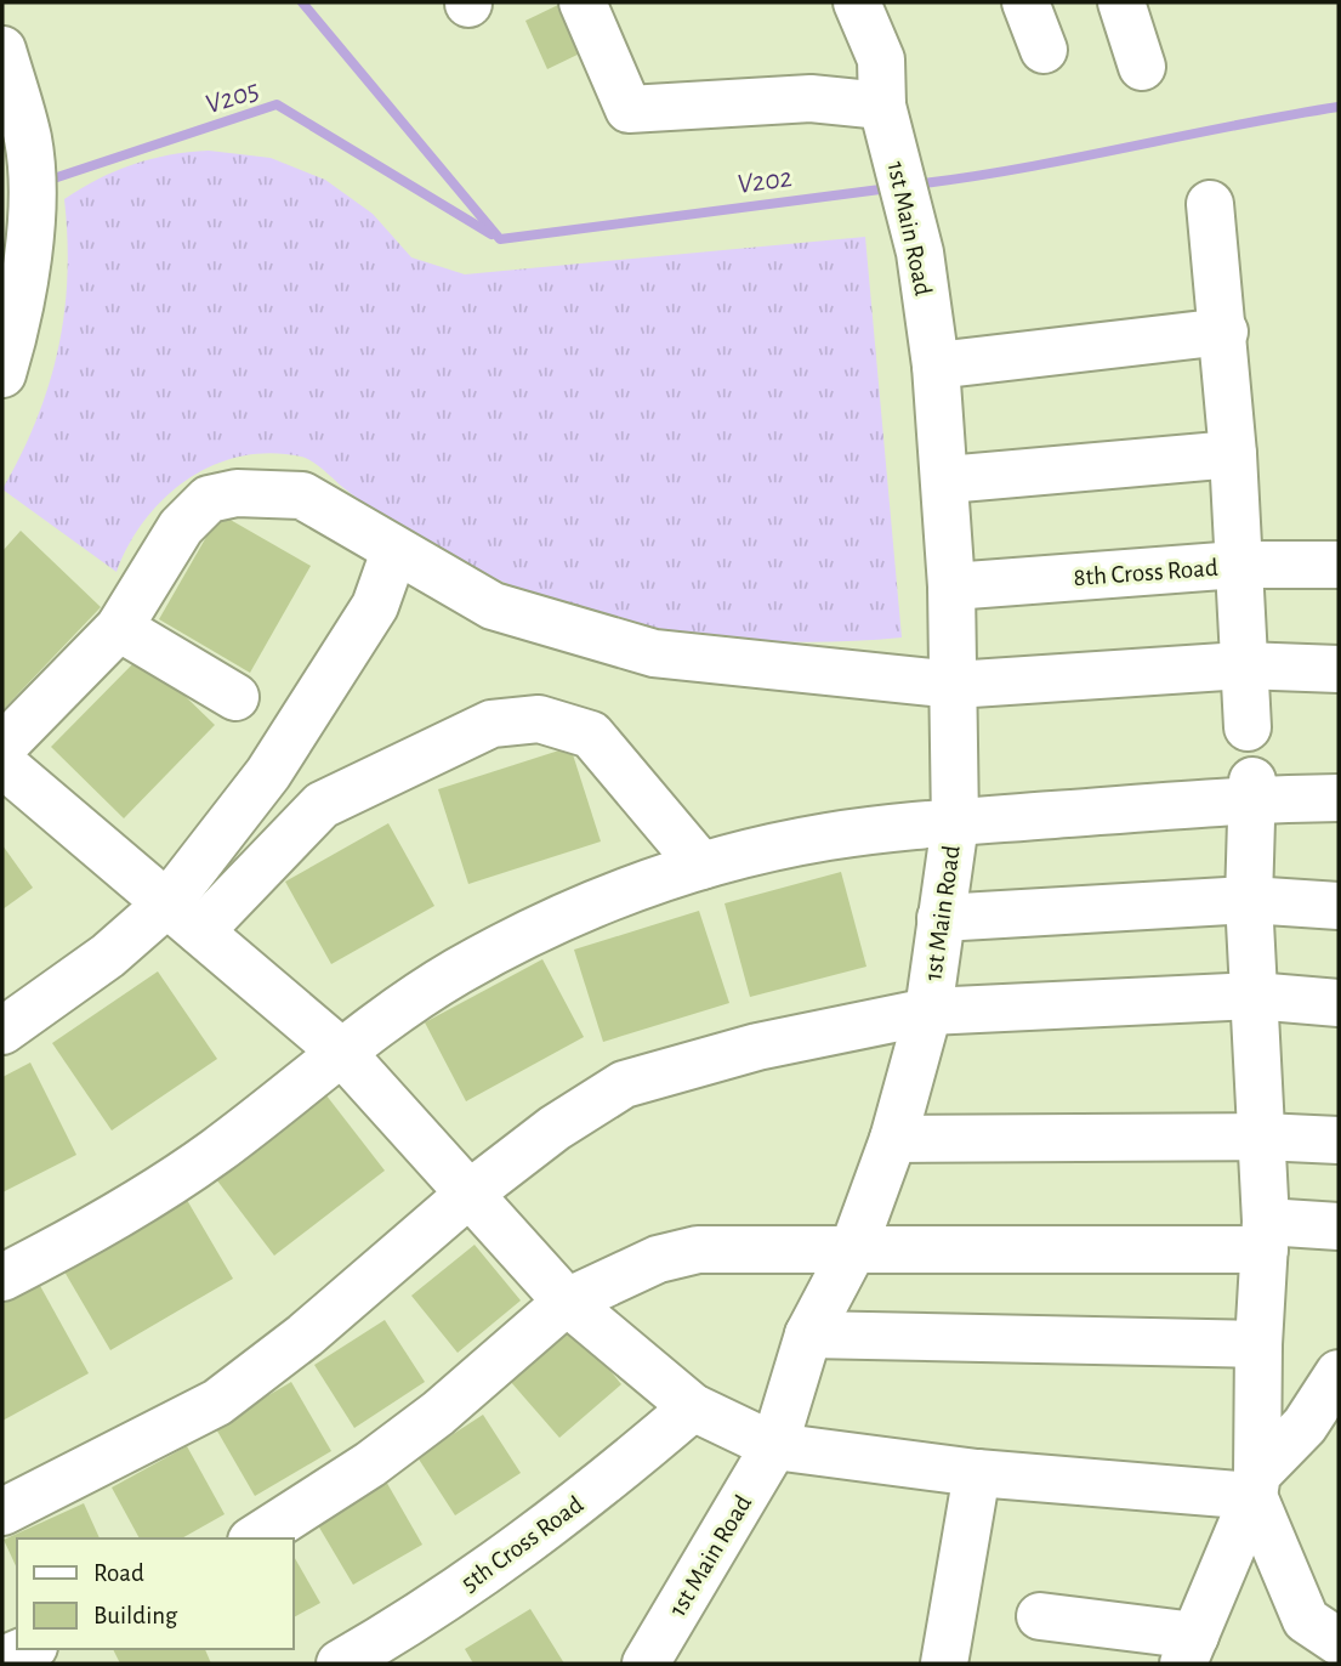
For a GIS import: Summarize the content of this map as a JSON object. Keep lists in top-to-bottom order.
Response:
{
  "streets": {
    "street": ["1st Main Road", "8th Cross Road", "5th Cross Road"]
  },
  "crossings": [
    ["1st Main Road", "8th Cross Road"]
  ],
  "water": ["V205", "V202"],
  "legend": ["Road", "Building"]
}
